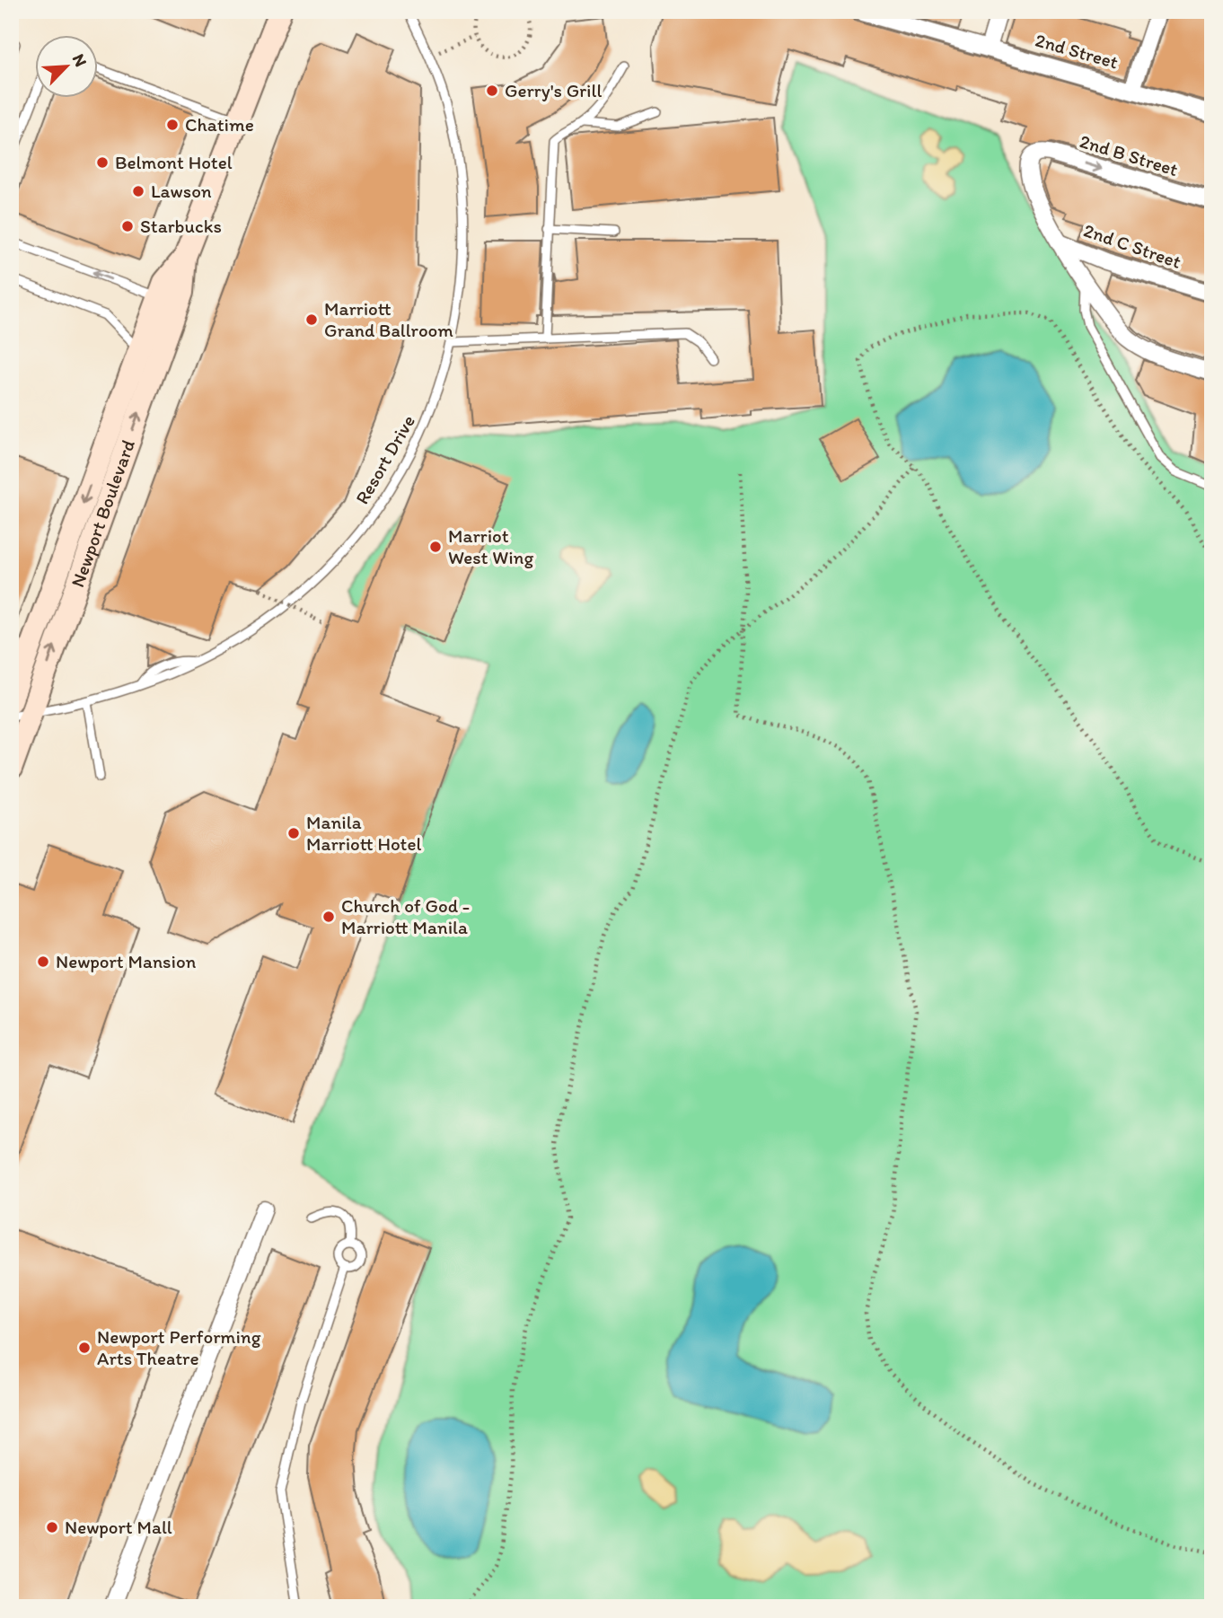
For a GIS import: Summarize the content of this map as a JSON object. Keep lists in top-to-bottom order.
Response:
{
  "streets": {
    "street": [
      "2nd Street",
      "2nd B Street",
      "2nd C Street",
      "Newport Boulevard"
    ],
    "lane": ["Resort Drive"]
  },
  "crossings": [
    ["2nd B Street", "2nd C Street"]
  ],
  "one_way": ["2nd B Street"],
  "places": [
    "Gerry's Grill",
    "Chatime",
    "Belmont Hotel",
    "Lawson",
    "Starbucks",
    "Marriott Grand Ballroom",
    "Marriot West Wing",
    "Manila Marriott Hotel",
    "Church of God - Marriott Manila",
    "Newport Mansion",
    "Newport Performing Arts Theatre",
    "Newport Mall"
  ],
  "north": "top right"
}
